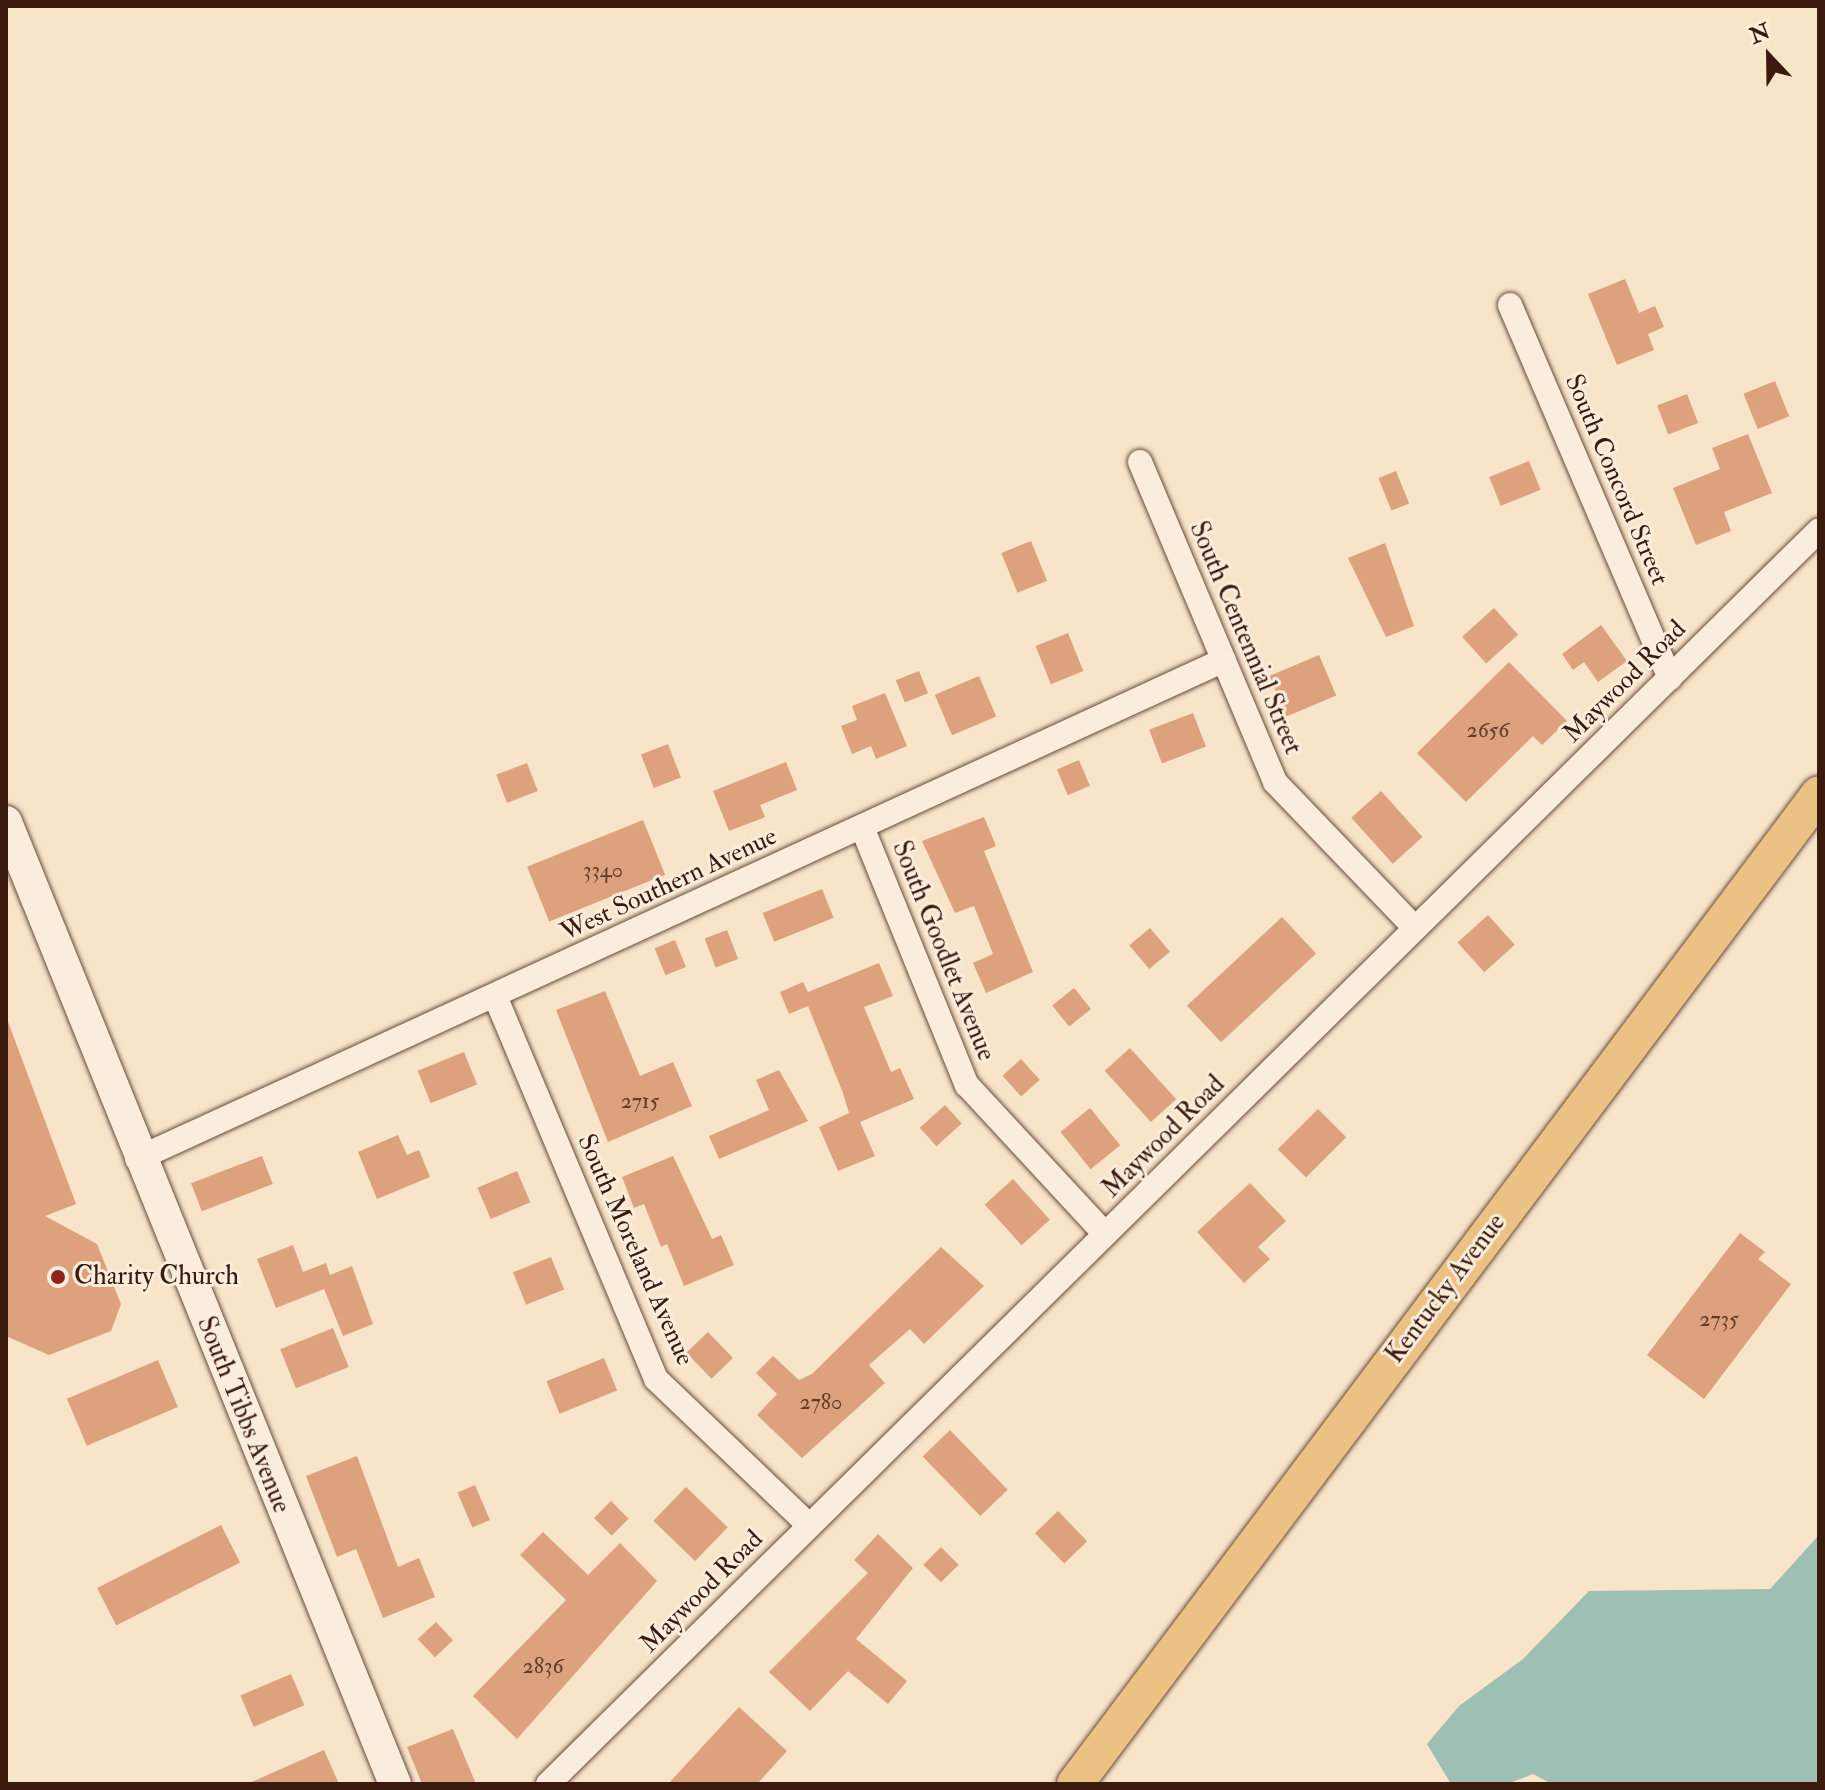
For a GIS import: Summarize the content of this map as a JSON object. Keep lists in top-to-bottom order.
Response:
{
  "streets": {
    "main road": ["Kentucky Avenue", "South Tibbs Avenue"],
    "street": [
      "South Concord Street",
      "South Centennial Street",
      "Maywood Road",
      "West Southern Avenue",
      "South Goodlet Avenue",
      "South Moreland Avenue"
    ]
  },
  "crossings": [
    ["South Concord Street", "Maywood Road"],
    ["South Centennial Street", "Maywood Road"],
    ["South Centennial Street", "West Southern Avenue"],
    ["Maywood Road", "South Goodlet Avenue"],
    ["Maywood Road", "South Moreland Avenue"],
    ["West Southern Avenue", "South Goodlet Avenue"],
    ["West Southern Avenue", "South Moreland Avenue"],
    ["West Southern Avenue", "South Tibbs Avenue"]
  ],
  "places": ["Charity Church"],
  "house_numbers": [
    "2656",
    "3340",
    "2715",
    "2735",
    "2780",
    "2836"
  ],
  "north": "top"
}
